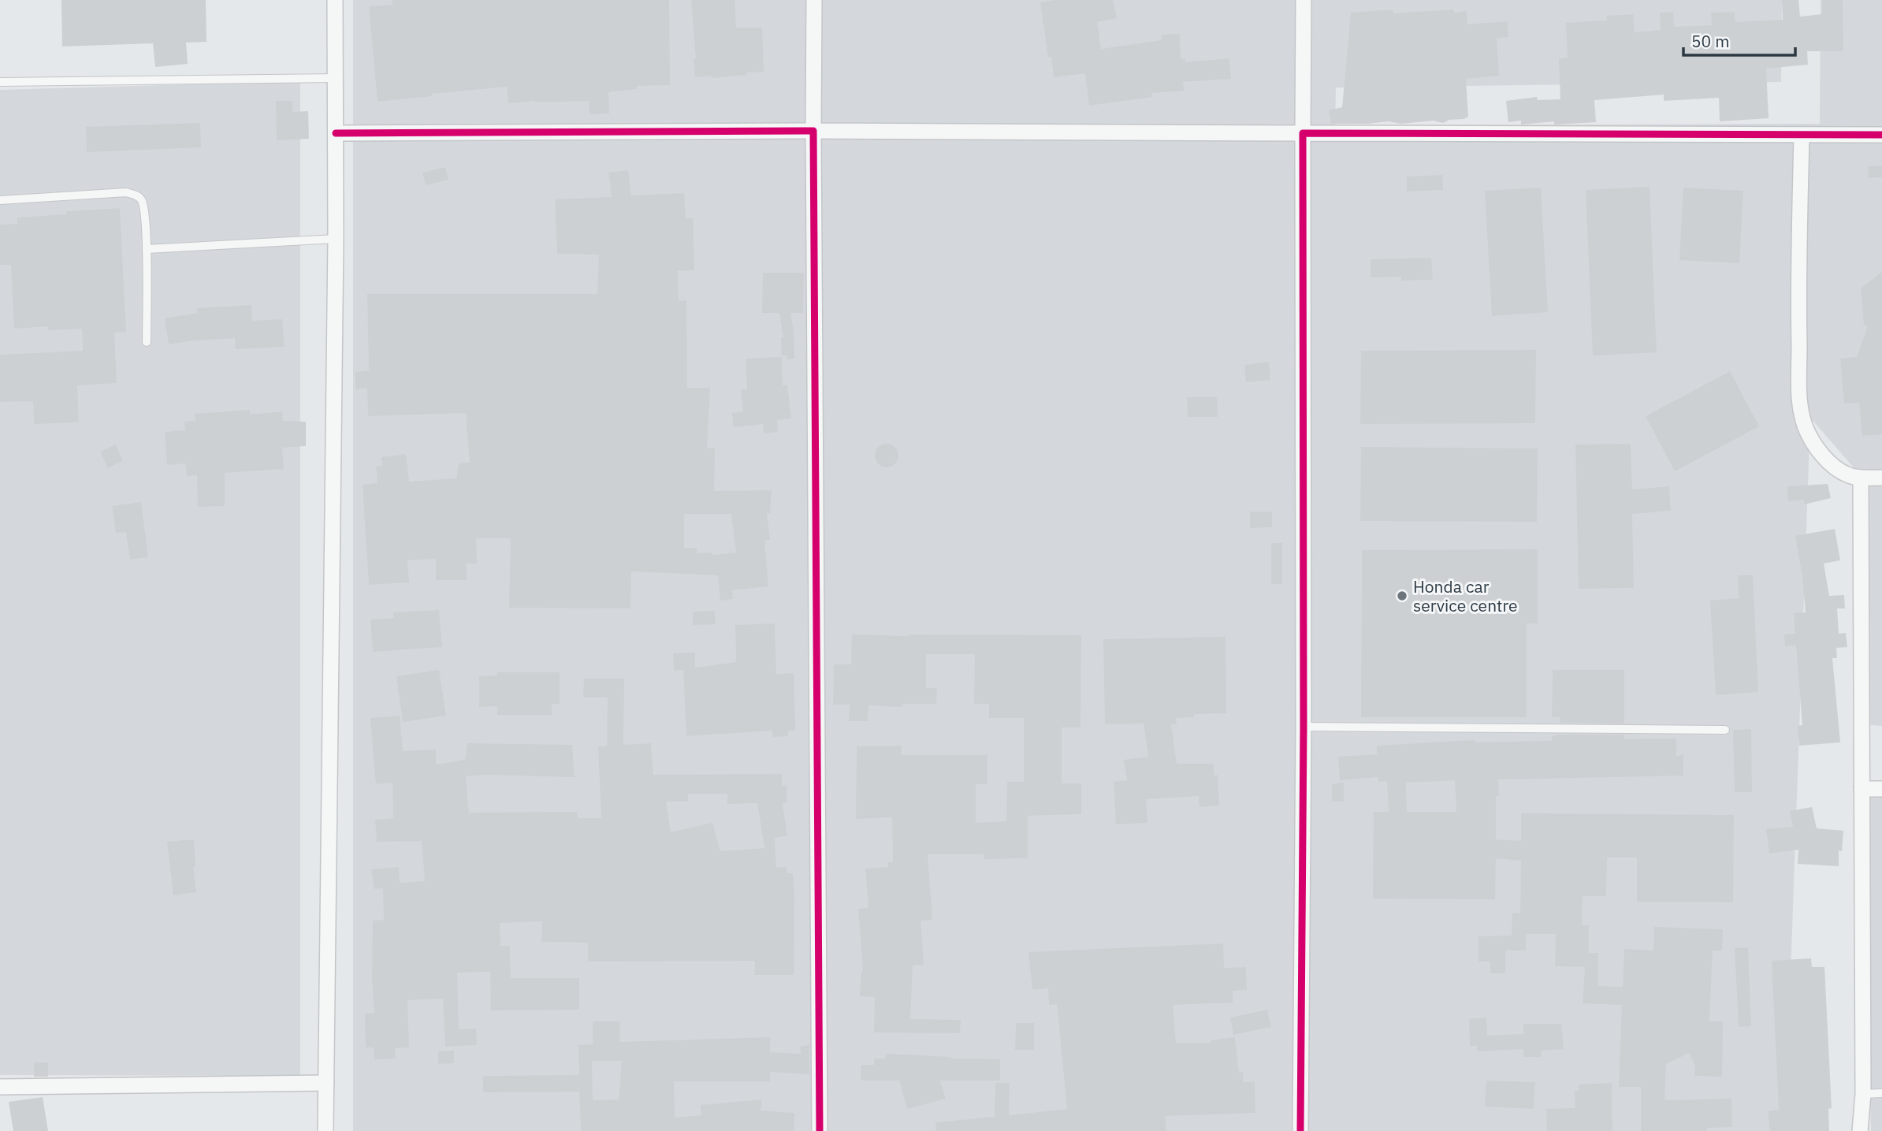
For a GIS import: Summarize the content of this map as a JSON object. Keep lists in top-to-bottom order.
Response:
{
  "places": ["Honda car service centre"],
  "scale_bar": "50 m"
}
